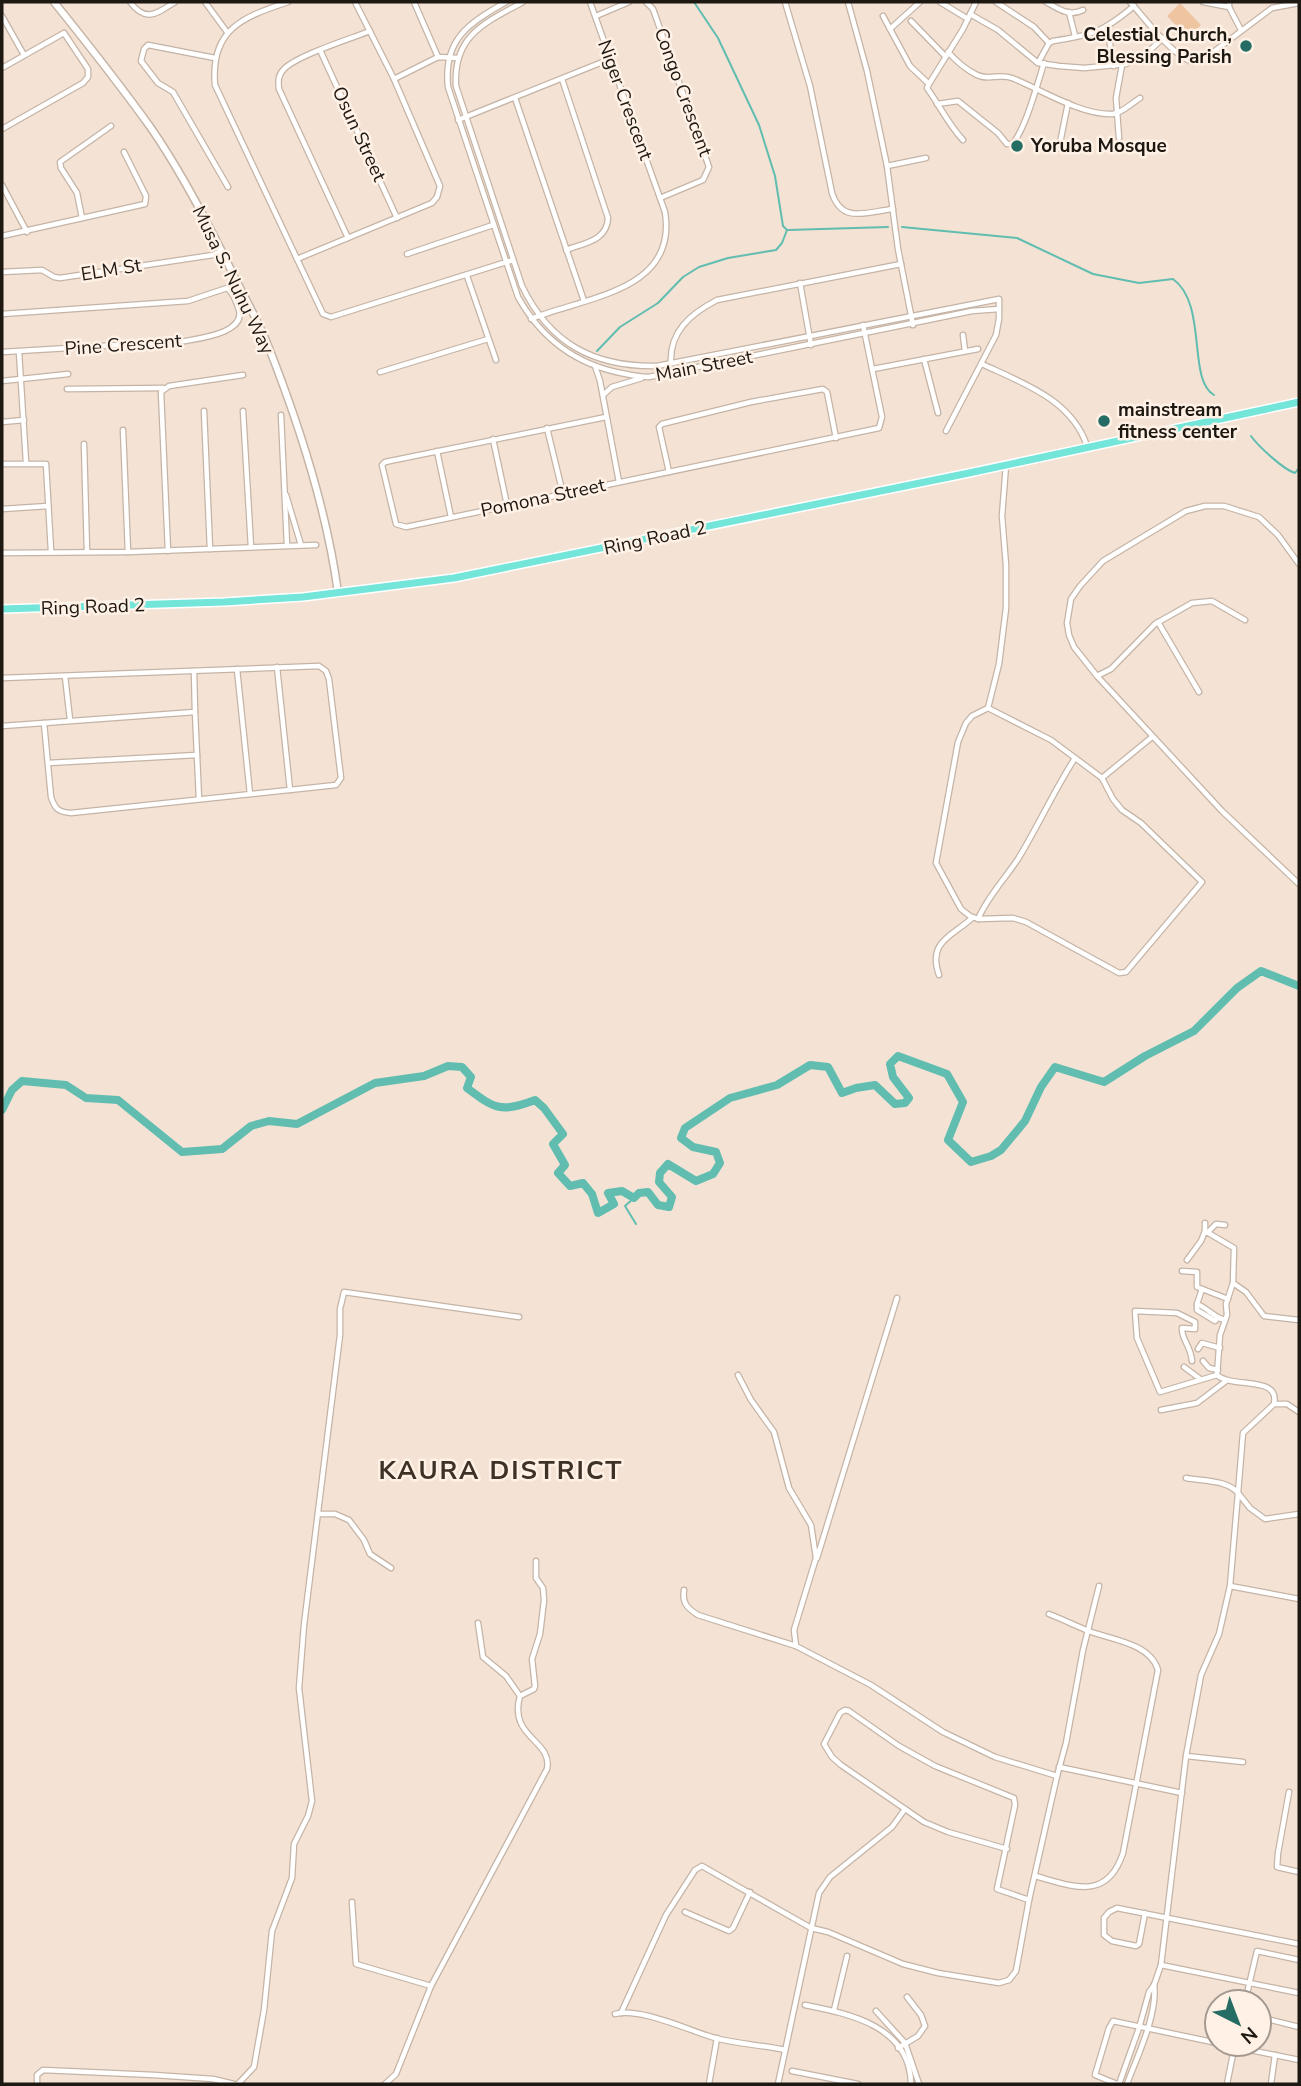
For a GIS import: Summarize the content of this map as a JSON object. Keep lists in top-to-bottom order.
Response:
{
  "streets": {
    "main road": ["Ring Road 2"],
    "street": [
      "Congo Crescent",
      "Niger Crescent",
      "Osun Street",
      "ELM St",
      "Musa S. Nuhu Way",
      "Pine Crescent",
      "Main Street",
      "Pomona Street"
    ]
  },
  "crossings": [
    ["Congo Crescent", "Niger Crescent"],
    ["Niger Crescent", "Main Street"],
    ["ELM St", "Musa S. Nuhu Way"],
    ["Musa S. Nuhu Way", "Ring Road 2"],
    ["Main Street", "Pomona Street"]
  ],
  "districts": ["KAURA DISTRICT"],
  "places": ["Celestial Church, Blessing Parish", "Yoruba Mosque", "mainstream fitness center"],
  "north": "bottom right"
}
